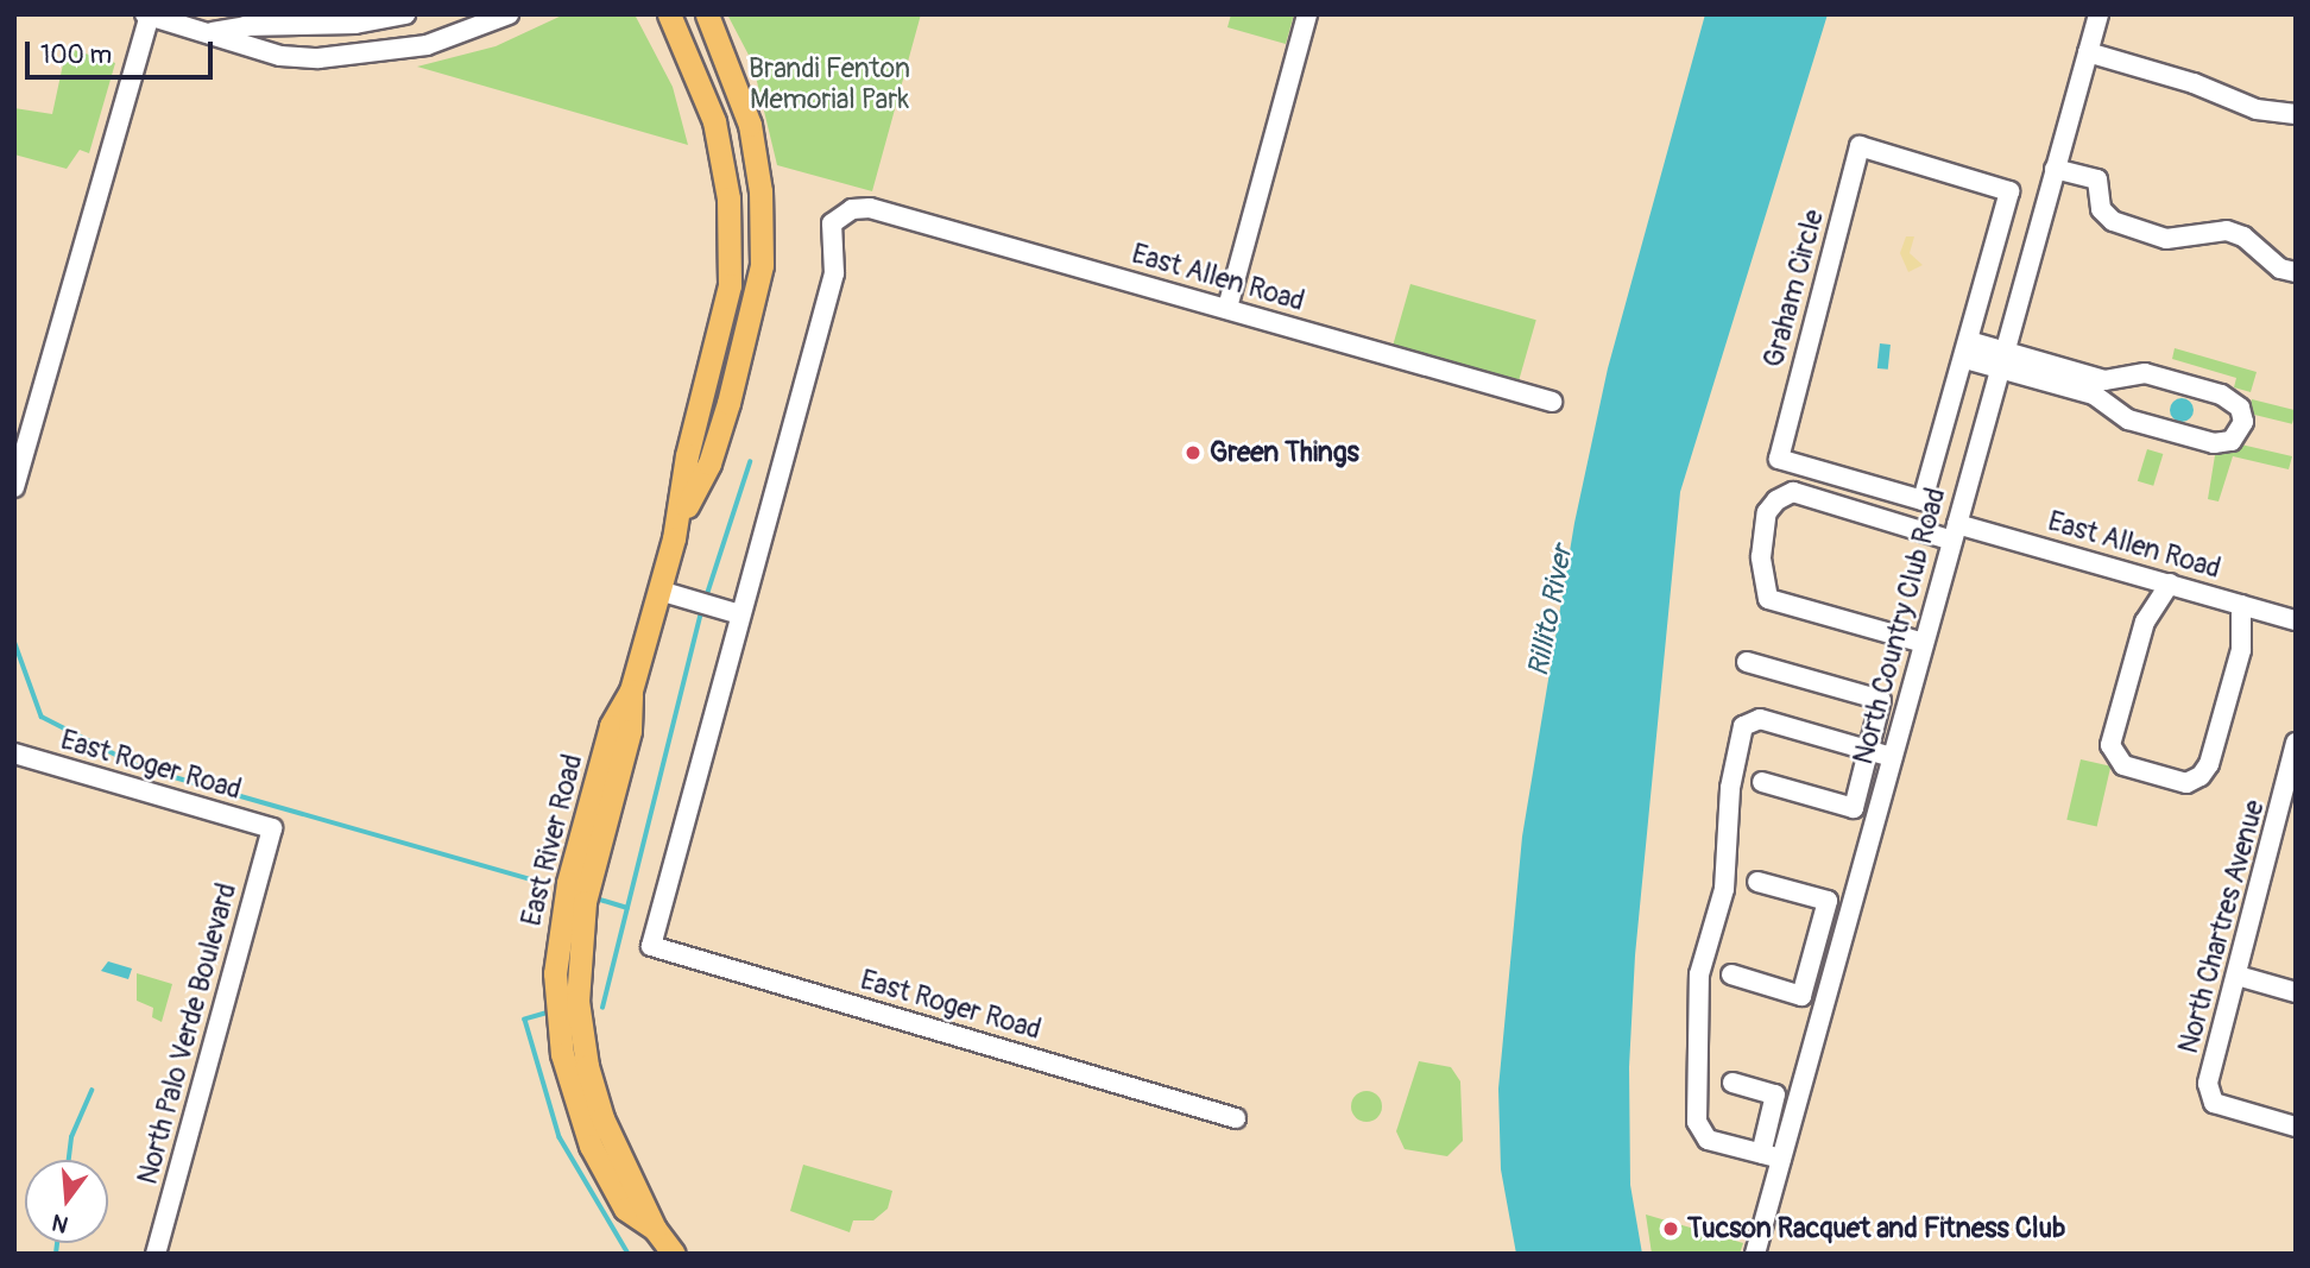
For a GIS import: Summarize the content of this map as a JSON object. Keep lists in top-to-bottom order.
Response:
{
  "streets": {
    "main road": ["East River Road"],
    "street": [
      "East Allen Road",
      "Graham Circle",
      "North Country Club Road",
      "East Roger Road",
      "North Chartres Avenue",
      "North Palo Verde Boulevard"
    ]
  },
  "crossings": [
    ["East Allen Road", "North Country Club Road"],
    ["East Allen Road", "East Roger Road"],
    ["East Roger Road", "North Palo Verde Boulevard"]
  ],
  "water": ["Rillito River"],
  "parks": ["Brandi Fenton Memorial Park"],
  "places": ["Green Things", "Tucson Racquet and Fitness Club"],
  "scale_bar": "100 m",
  "north": "bottom"
}
